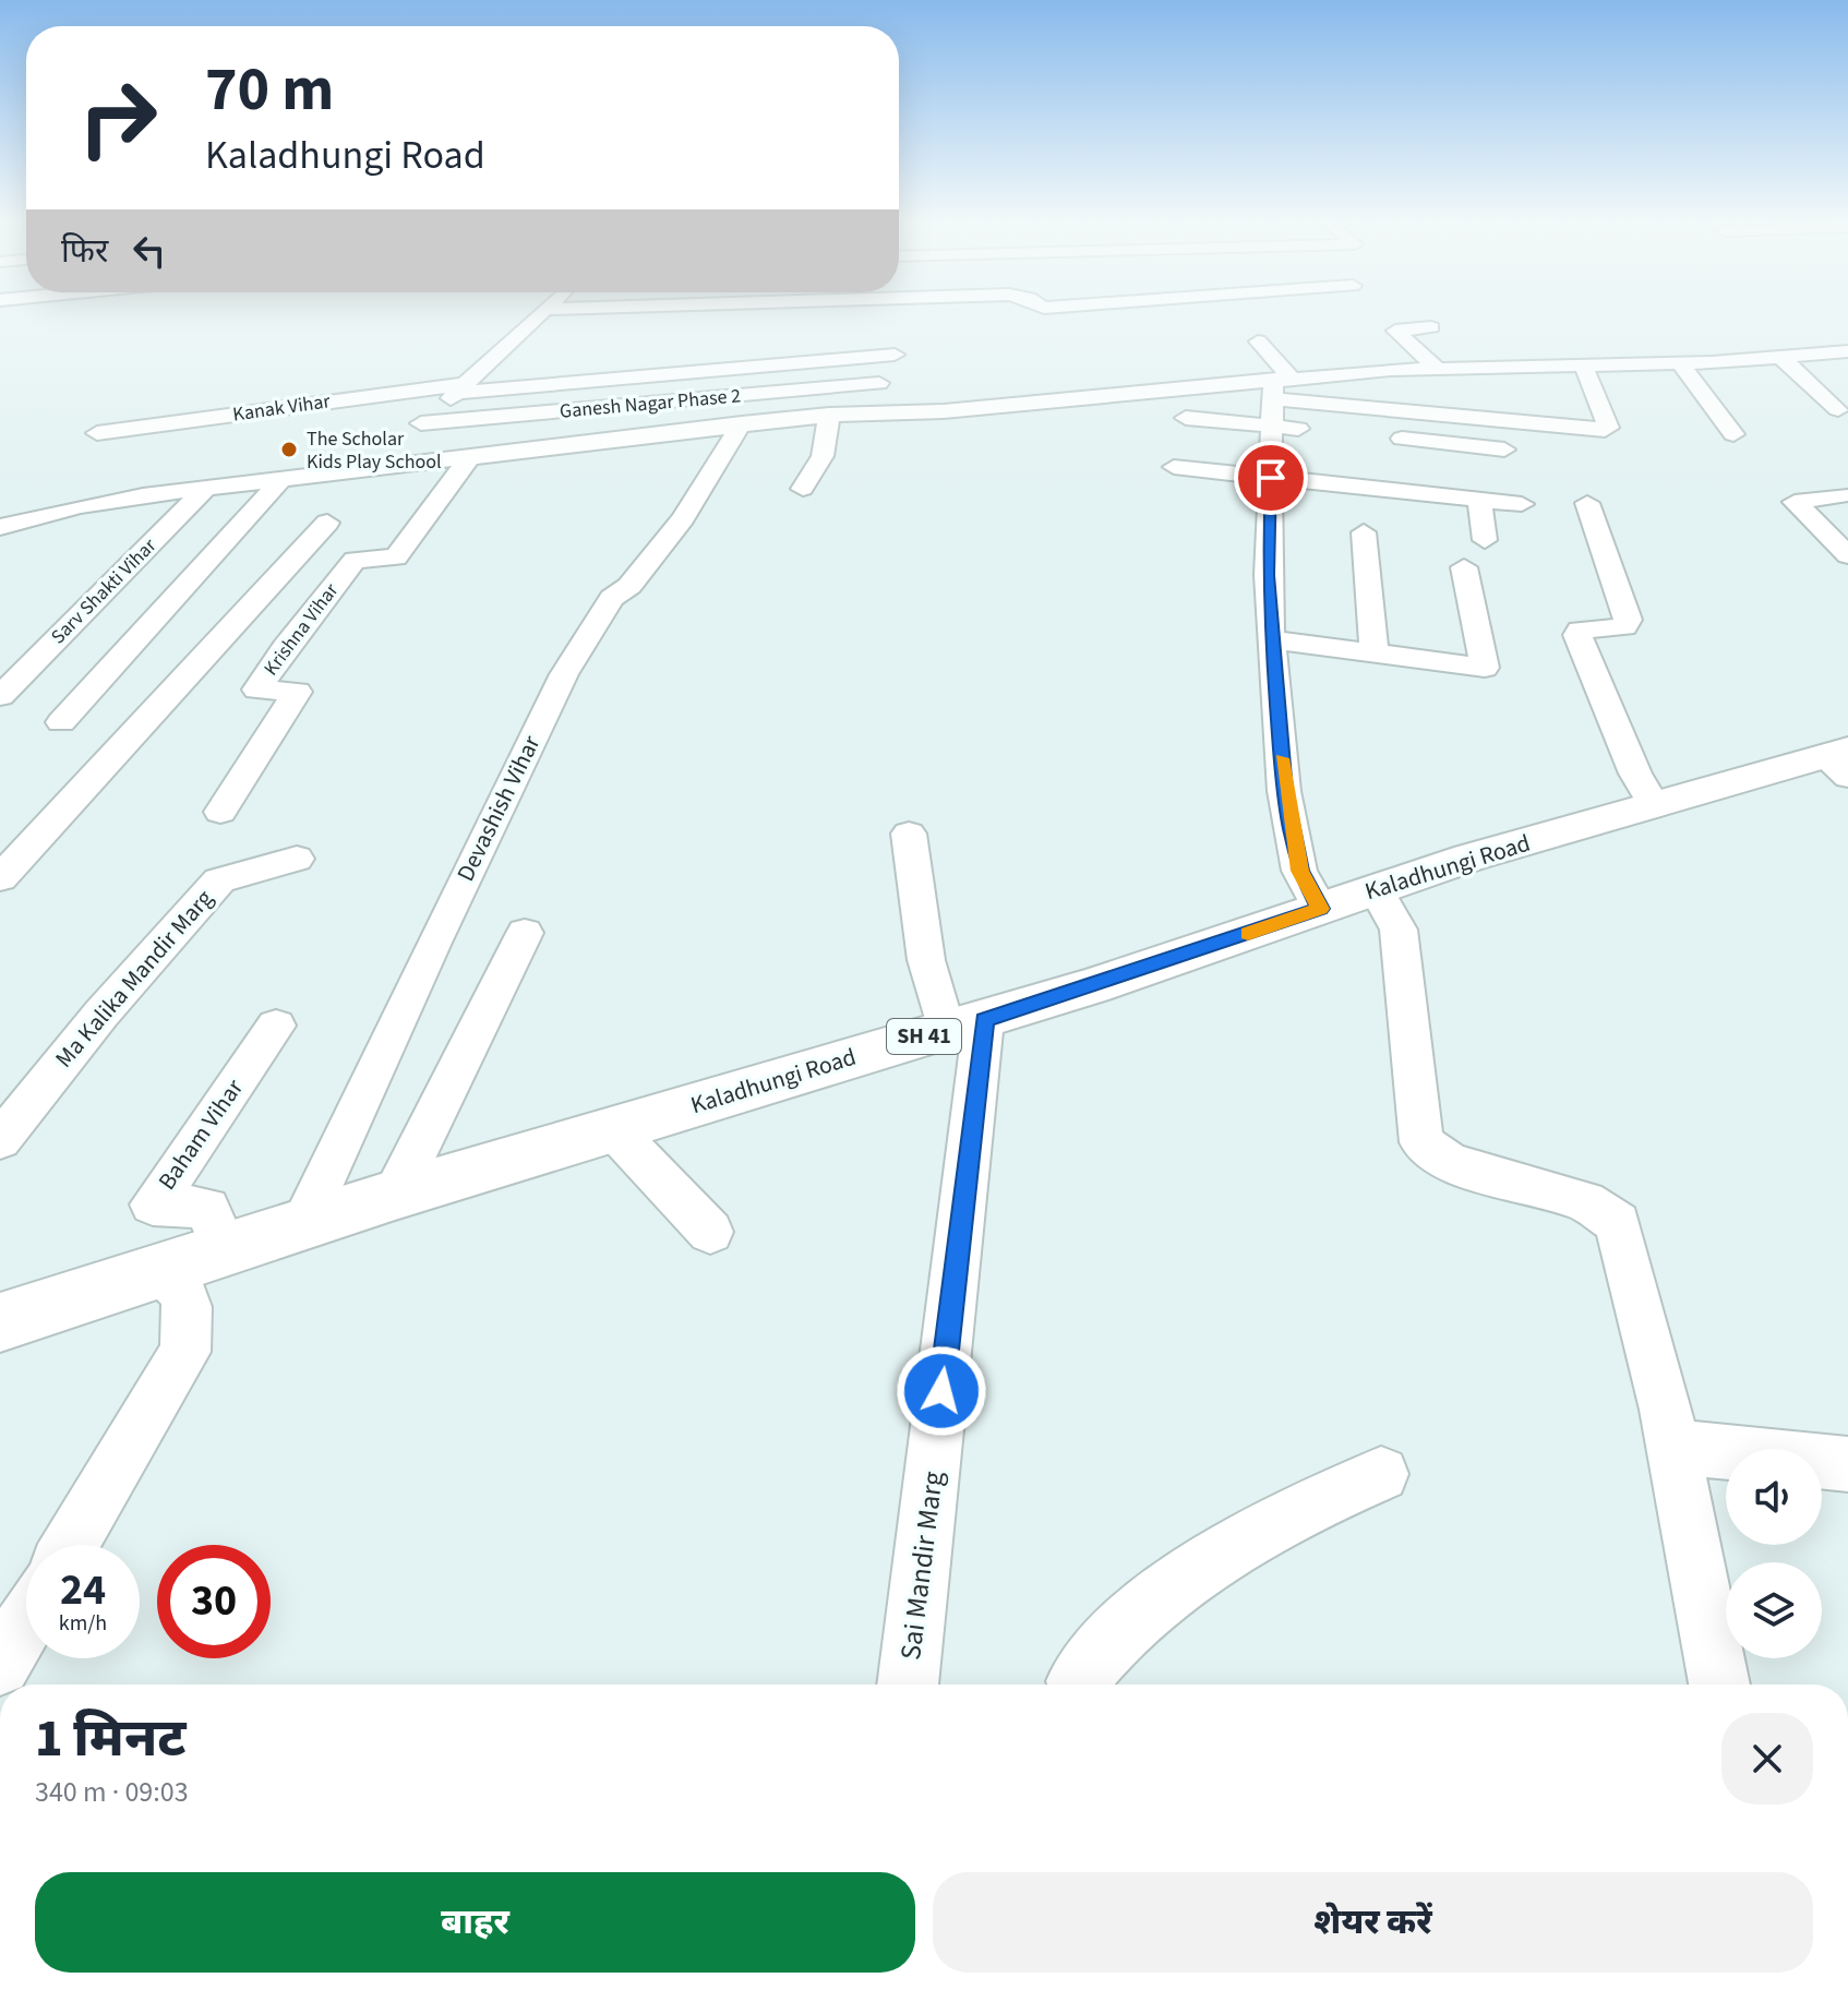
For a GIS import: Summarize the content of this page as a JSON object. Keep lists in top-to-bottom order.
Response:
{
  "streets": {
    "main road": ["Kaladhungi Road", "SH 41"],
    "street": [
      "Ganesh Nagar Phase 2",
      "Kanak Vihar",
      "Sarv Shakti Vihar",
      "Krishna Vihar",
      "Devashish Vihar",
      "Ma Kalika Mandir Marg",
      "Baham Vihar",
      "Sai Mandir Marg"
    ]
  },
  "crossings": [
    ["Ganesh Nagar Phase 2", "Devashish Vihar"],
    ["Devashish Vihar", "Kaladhungi Road"],
    ["Kaladhungi Road", "Baham Vihar"],
    ["Kaladhungi Road", "Sai Mandir Marg"]
  ],
  "places": ["The Scholar Kids Play School"],
  "page": {
    "turn": ["70 m", "Kaladhungi Road"],
    "then": "फिर",
    "speed": "24 km/h",
    "limit": "30",
    "heading": ["1 मिनट", "340 m · 09:03"],
    "buttons": ["बाहर", "शेयर करें"]
  }
}
